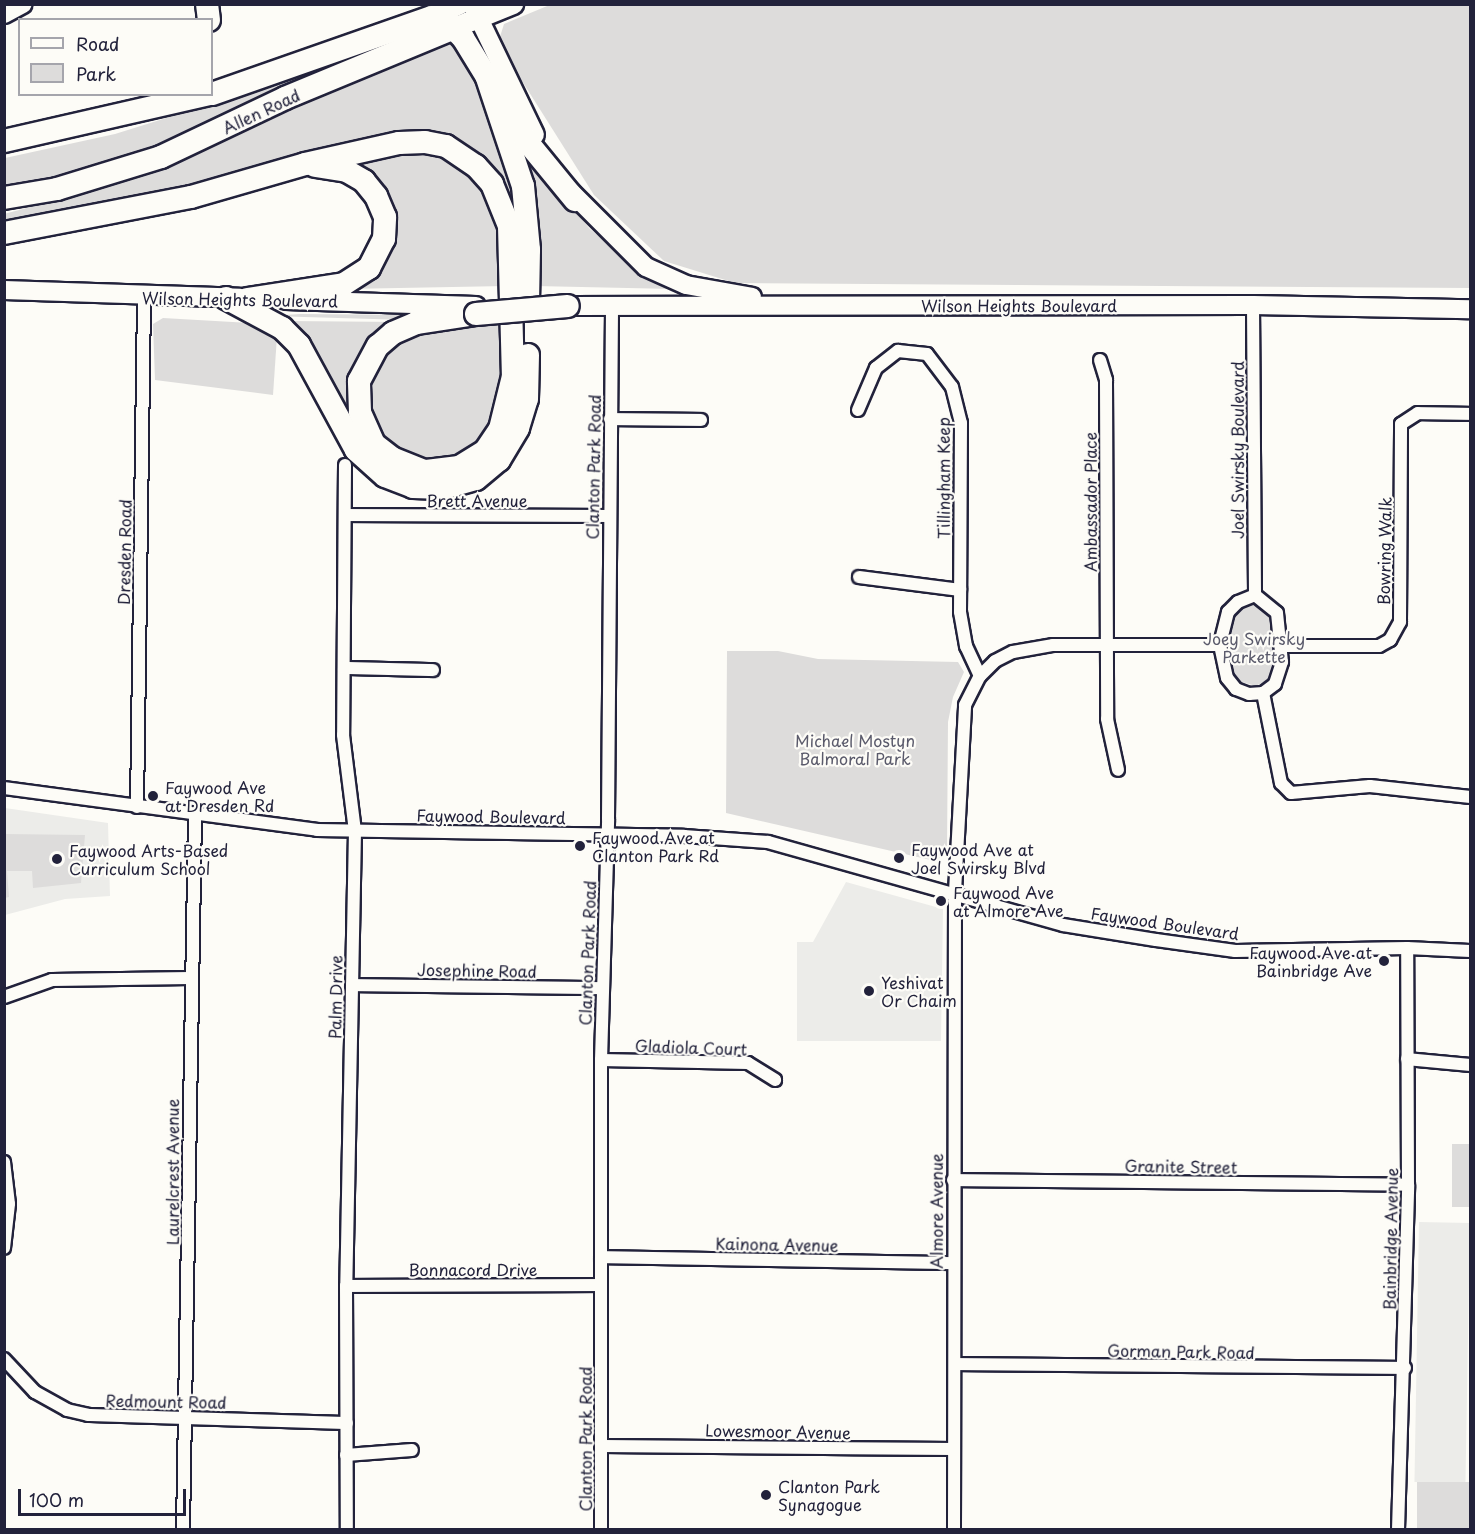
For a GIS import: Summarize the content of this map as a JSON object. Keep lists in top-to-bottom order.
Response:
{
  "streets": {
    "highway": ["Allen Road"],
    "main road": ["Wilson Heights Boulevard"],
    "street": [
      "Joel Swirsky Boulevard",
      "Clanton Park Road",
      "Tillingham Keep",
      "Brett Avenue",
      "Ambassador Place",
      "Bowring Walk",
      "Dresden Road",
      "Faywood Boulevard",
      "Josephine Road",
      "Palm Drive",
      "Gladiola Court",
      "Granite Street",
      "Laurelcrest Avenue",
      "Almore Avenue",
      "Bainbridge Avenue",
      "Kainona Avenue",
      "Bonnacord Drive",
      "Gorman Park Road",
      "Redmount Road",
      "Lowesmoor Avenue"
    ]
  },
  "crossings": [
    ["Wilson Heights Boulevard", "Joel Swirsky Boulevard"],
    ["Wilson Heights Boulevard", "Clanton Park Road"],
    ["Wilson Heights Boulevard", "Dresden Road"],
    ["Joel Swirsky Boulevard", "Bowring Walk"],
    ["Clanton Park Road", "Brett Avenue"],
    ["Clanton Park Road", "Faywood Boulevard"],
    ["Clanton Park Road", "Josephine Road"],
    ["Clanton Park Road", "Gladiola Court"],
    ["Clanton Park Road", "Kainona Avenue"],
    ["Clanton Park Road", "Bonnacord Drive"],
    ["Clanton Park Road", "Lowesmoor Avenue"],
    ["Brett Avenue", "Palm Drive"],
    ["Dresden Road", "Faywood Boulevard"],
    ["Faywood Boulevard", "Palm Drive"],
    ["Faywood Boulevard", "Laurelcrest Avenue"],
    ["Faywood Boulevard", "Almore Avenue"],
    ["Faywood Boulevard", "Bainbridge Avenue"],
    ["Josephine Road", "Palm Drive"],
    ["Palm Drive", "Bonnacord Drive"],
    ["Palm Drive", "Redmount Road"],
    ["Granite Street", "Almore Avenue"],
    ["Granite Street", "Bainbridge Avenue"],
    ["Laurelcrest Avenue", "Redmount Road"],
    ["Almore Avenue", "Kainona Avenue"],
    ["Almore Avenue", "Gorman Park Road"],
    ["Almore Avenue", "Lowesmoor Avenue"],
    ["Bainbridge Avenue", "Gorman Park Road"]
  ],
  "parks": ["Joey Swirsky Parkette", "Michael Mostyn Balmoral Park"],
  "places": [
    "Faywood Ave at Dresden Rd",
    "Faywood Ave at Clanton Park Rd",
    "Faywood Ave at Joel Swirsky Blvd",
    "Faywood Arts-Based Curriculum School",
    "Faywood Ave at Almore Ave",
    "Faywood Ave at Bainbridge Ave",
    "Yeshivat Or Chaim",
    "Clanton Park Synagogue"
  ],
  "legend": ["Road", "Park"],
  "scale_bar": "100 m"
}
